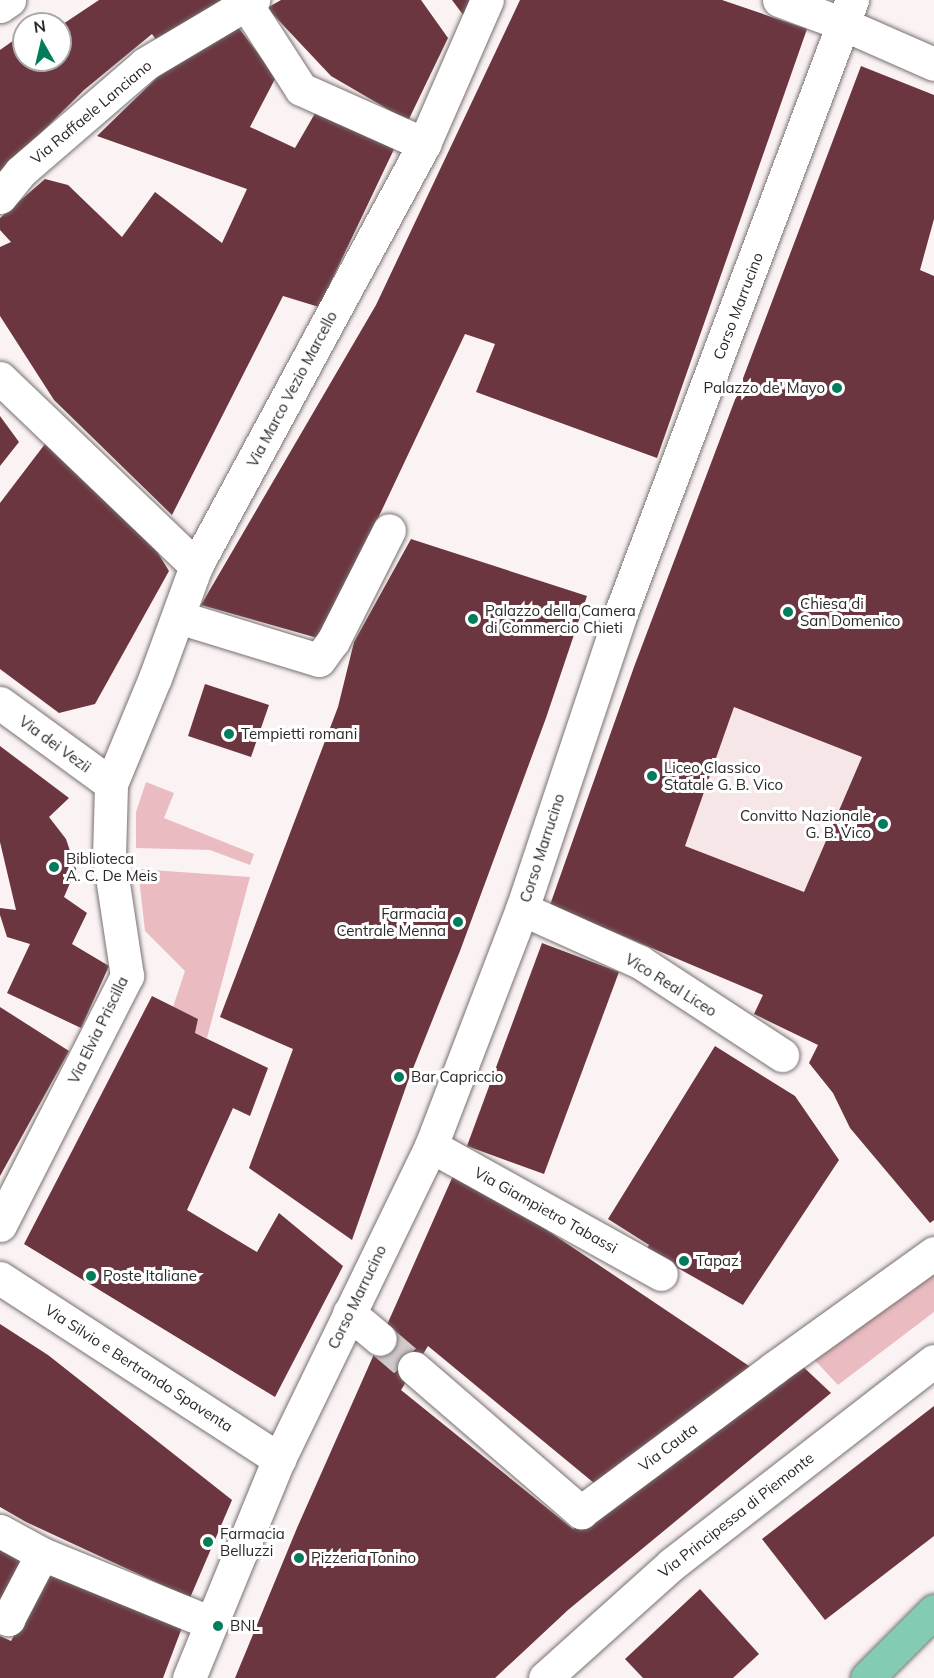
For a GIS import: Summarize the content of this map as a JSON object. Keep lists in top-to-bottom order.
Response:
{
  "streets": {
    "street": [
      "Via Raffaele Lanciano",
      "Corso Marrucino",
      "Via Marco Vezio Marcello",
      "Via dei Vezii",
      "Vico Real Liceo",
      "Via Elvia Priscilla",
      "Via Giampietro Tabassi",
      "Via Silvio e Bertrando Spaventa",
      "Via Cauta",
      "Via Principessa di Piemonte"
    ]
  },
  "crossings": [
    ["Corso Marrucino", "Vico Real Liceo"],
    ["Corso Marrucino", "Via Giampietro Tabassi"],
    ["Corso Marrucino", "Via Silvio e Bertrando Spaventa"],
    ["Via Marco Vezio Marcello", "Via dei Vezii"],
    ["Via Marco Vezio Marcello", "Via Elvia Priscilla"],
    ["Via dei Vezii", "Via Elvia Priscilla"]
  ],
  "places": [
    "Palazzo de' Mayo",
    "Chiesa di San Domenico",
    "Palazzo della Camera di Commercio Chieti",
    "Tempietti romani",
    "Liceo Classico Statale G. B. Vico",
    "Convitto Nazionale G. B. Vico",
    "Biblioteca A. C. De Meis",
    "Farmacia Centrale Menna",
    "Bar Capriccio",
    "Tapaz",
    "Poste Italiane",
    "Farmacia Belluzzi",
    "Pizzeria Tonino",
    "BNL"
  ],
  "north": "top"
}
